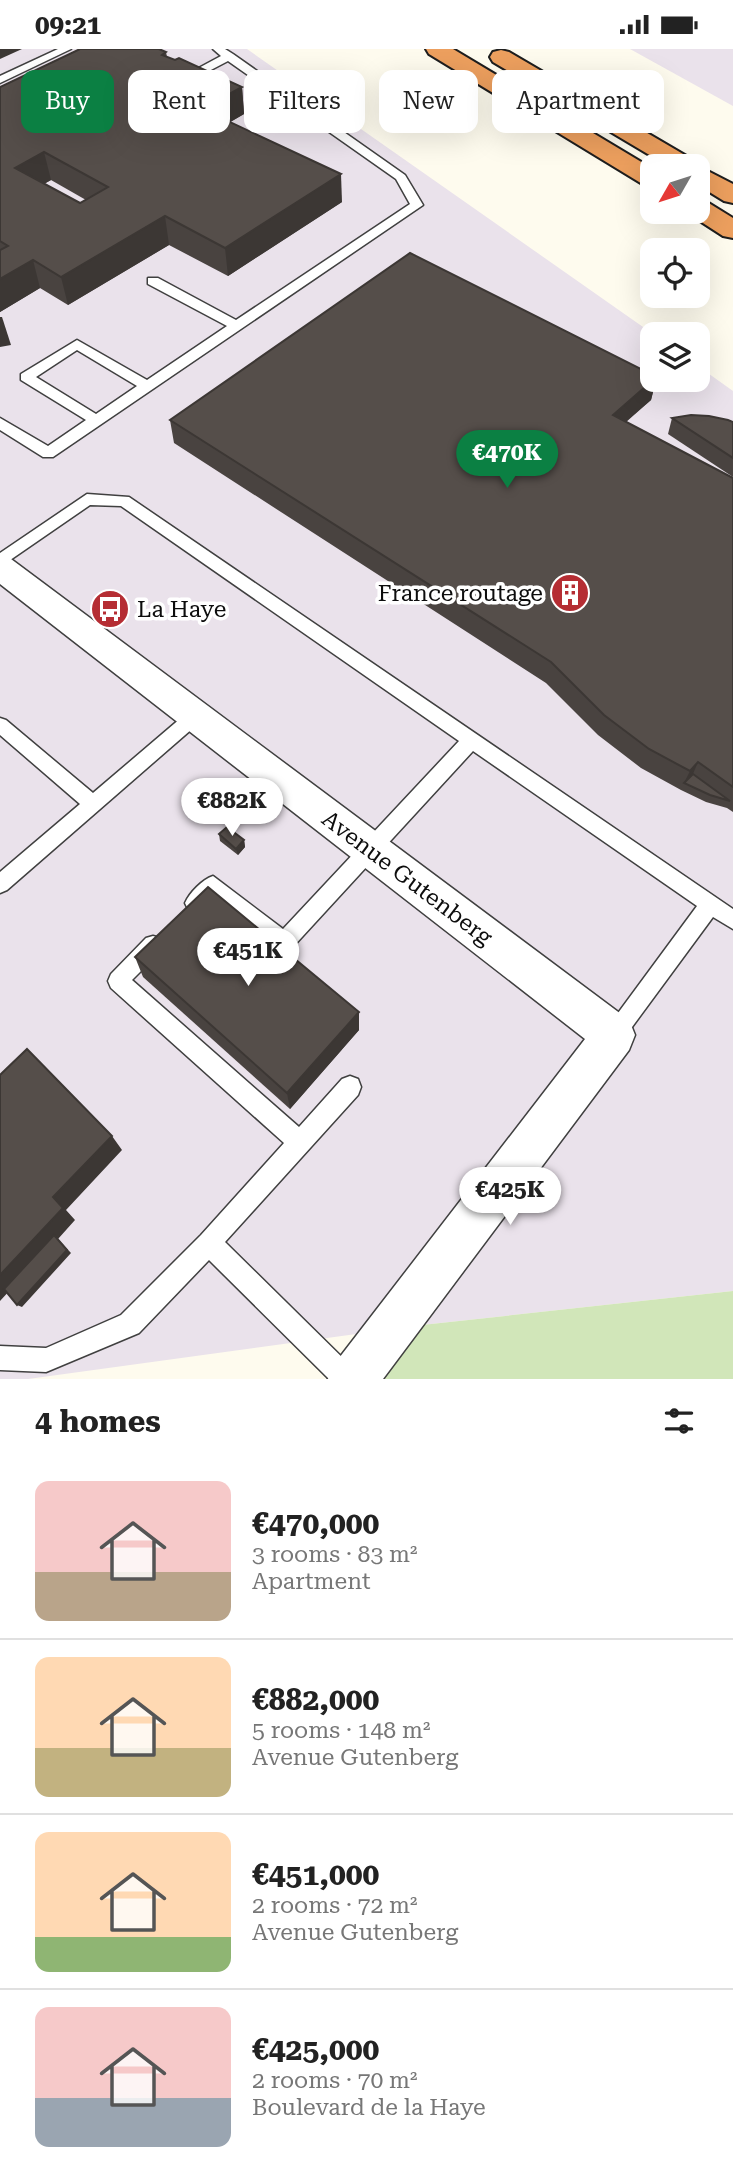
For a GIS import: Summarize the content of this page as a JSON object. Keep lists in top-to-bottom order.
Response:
{
  "streets": {
    "street": ["Avenue Gutenberg"]
  },
  "places": {
    "building": ["France routage"],
    "bus stop": ["La Haye"]
  },
  "north": "bottom left",
  "page": {
    "status": "09:21",
    "chip": [
      "Buy",
      "Rent",
      "Filters",
      "New",
      "Apartment"
    ],
    "price": [
      "€470K",
      "€882K",
      "€451K",
      "€425K"
    ],
    "heading": "4 homes",
    "list": [
      {
        "name": "€470,000",
        "note": "3 rooms · 83 m² · Apartment"
      },
      {
        "name": "€882,000",
        "note": "5 rooms · 148 m² · Avenue Gutenberg"
      },
      {
        "name": "€451,000",
        "note": "2 rooms · 72 m² · Avenue Gutenberg"
      },
      {
        "name": "€425,000",
        "note": "2 rooms · 70 m² · Boulevard de la Haye"
      }
    ]
  }
}
